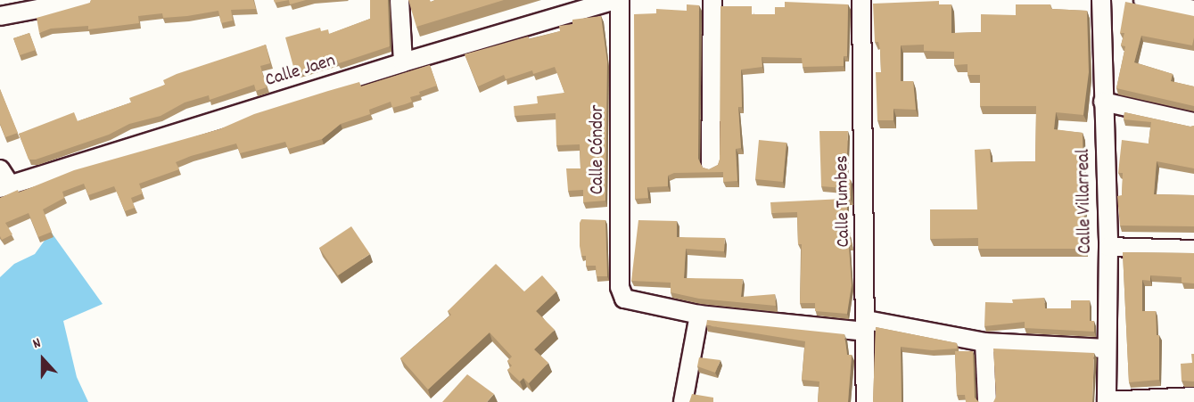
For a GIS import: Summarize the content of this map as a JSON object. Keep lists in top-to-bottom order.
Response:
{
  "streets": {
    "street": [
      "Calle Jaen",
      "Calle Cóndor",
      "Calle Tumbes",
      "Calle Villarreal"
    ]
  },
  "north": "top"
}
